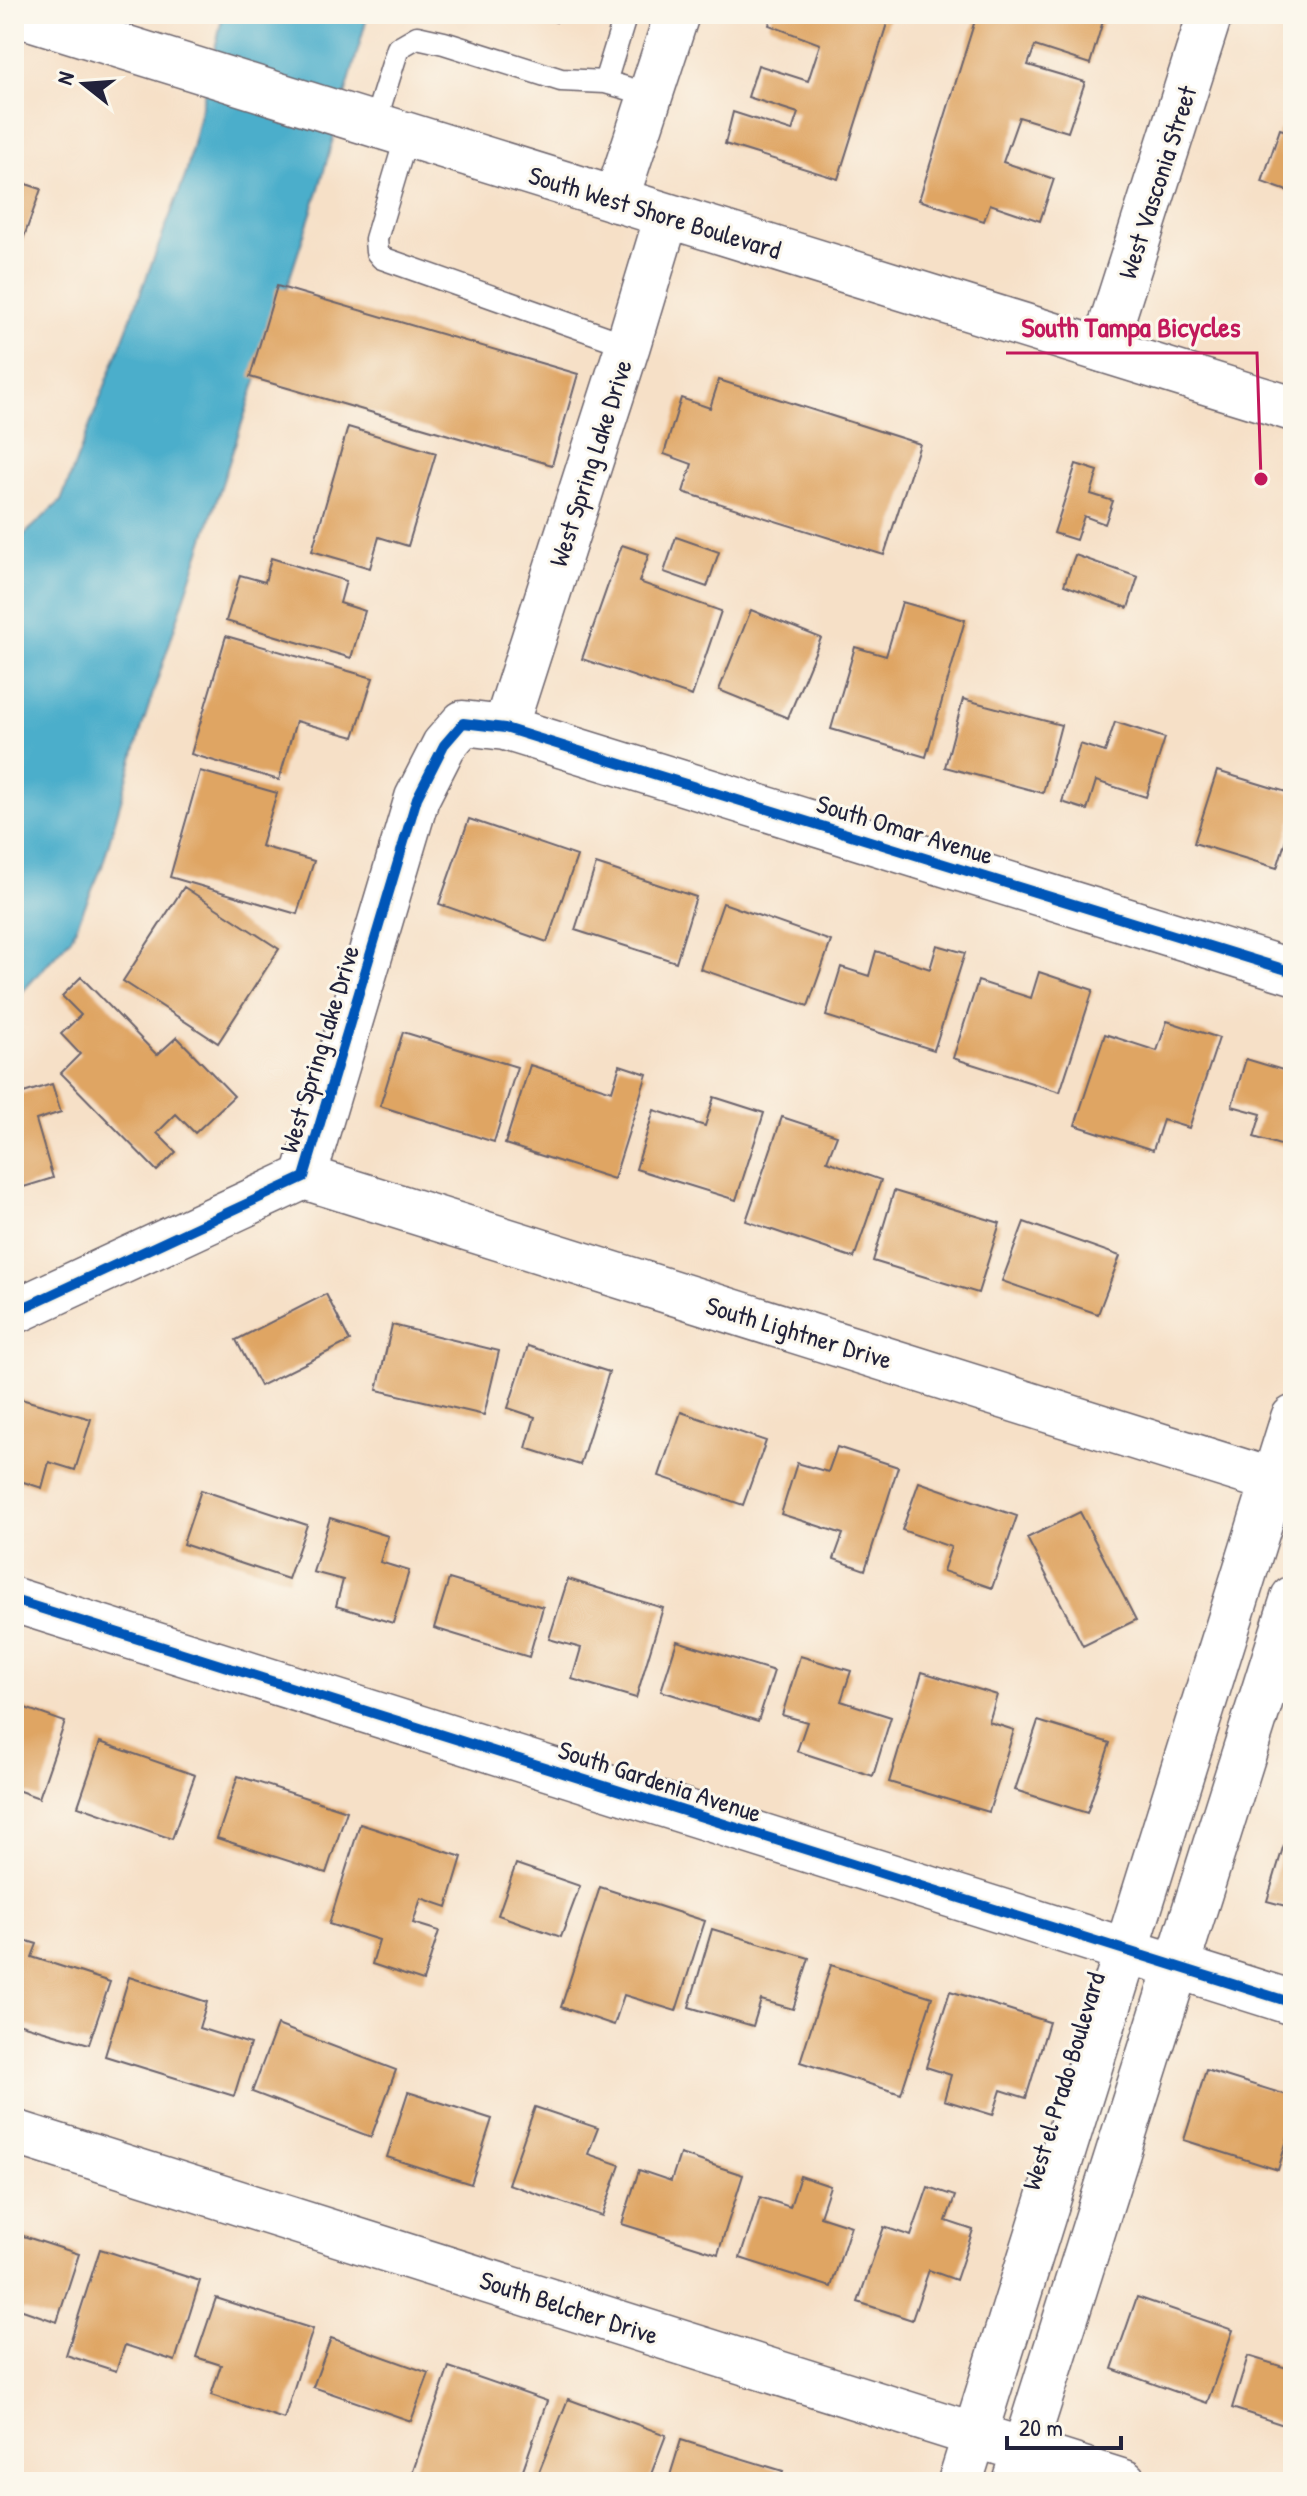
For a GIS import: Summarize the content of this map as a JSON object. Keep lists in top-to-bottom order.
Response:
{
  "streets": {
    "street": [
      "West Vasconia Street",
      "South West Shore Boulevard",
      "West Spring Lake Drive",
      "South Omar Avenue",
      "South Lightner Drive",
      "South Gardenia Avenue",
      "West el Prado Boulevard",
      "South Belcher Drive"
    ]
  },
  "crossings": [
    ["West Vasconia Street", "South West Shore Boulevard"],
    ["South West Shore Boulevard", "West Spring Lake Drive"],
    ["West Spring Lake Drive", "South Omar Avenue"],
    ["West Spring Lake Drive", "South Lightner Drive"],
    ["South Lightner Drive", "West el Prado Boulevard"],
    ["South Gardenia Avenue", "West el Prado Boulevard"],
    ["West el Prado Boulevard", "South Belcher Drive"]
  ],
  "places": ["South Tampa Bicycles"],
  "scale_bar": "20 m",
  "north": "left"
}
